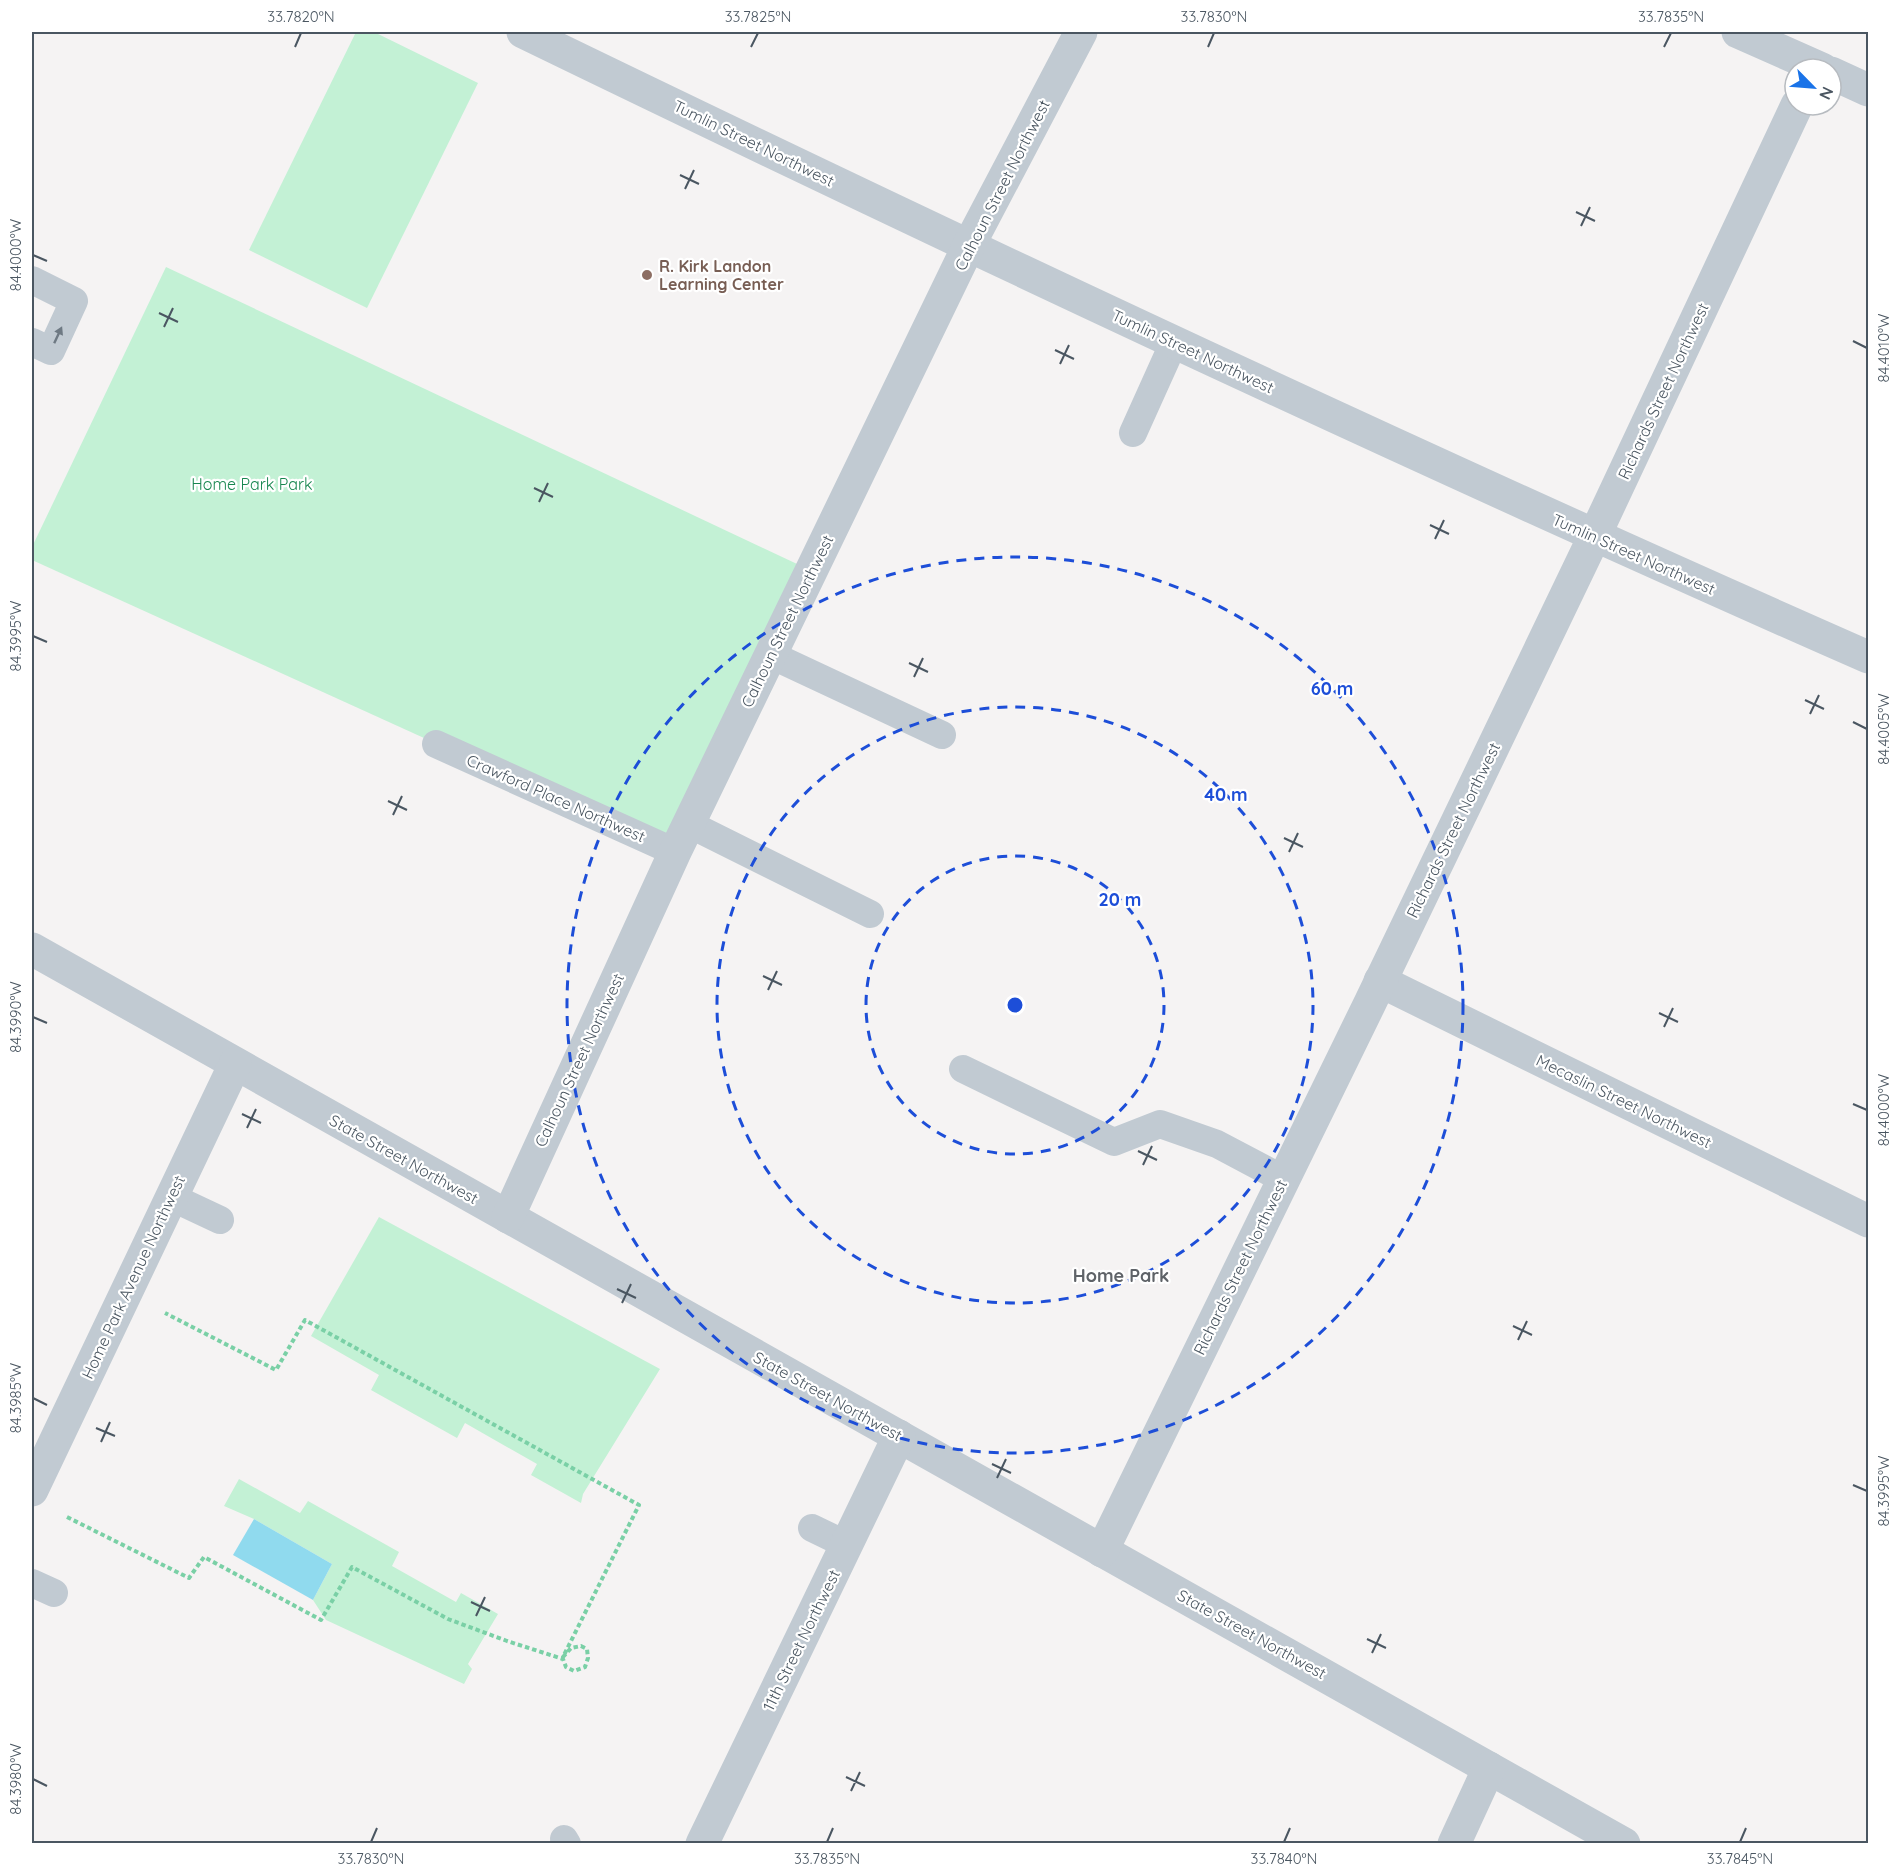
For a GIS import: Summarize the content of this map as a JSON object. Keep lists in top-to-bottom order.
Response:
{
  "streets": {
    "street": [
      "Tumlin Street Northwest",
      "Calhoun Street Northwest",
      "Richards Street Northwest",
      "Mecaslin Street Northwest",
      "State Street Northwest",
      "Home Park Avenue Northwest",
      "11th Street Northwest"
    ],
    "lane": ["Crawford Place Northwest"]
  },
  "crossings": [
    ["Tumlin Street Northwest", "Calhoun Street Northwest"],
    ["Tumlin Street Northwest", "Richards Street Northwest"],
    ["Calhoun Street Northwest", "Crawford Place Northwest"],
    ["Calhoun Street Northwest", "State Street Northwest"],
    ["Richards Street Northwest", "Mecaslin Street Northwest"],
    ["Richards Street Northwest", "State Street Northwest"],
    ["State Street Northwest", "Home Park Avenue Northwest"],
    ["State Street Northwest", "11th Street Northwest"]
  ],
  "districts": ["Home Park"],
  "parks": ["Home Park Park"],
  "places": ["R. Kirk Landon Learning Center"],
  "north": "bottom right",
  "coordinates": [
    "33.7820°N",
    "33.7825°N",
    "33.7830°N",
    "33.7835°N",
    "84.4000°W",
    "84.4010°W",
    "84.3995°W",
    "84.4005°W",
    "84.3990°W",
    "84.3985°W",
    "84.3980°W",
    "33.7840°N",
    "33.7845°N"
  ],
  "rings": ["60 m", "40 m", "20 m"]
}
